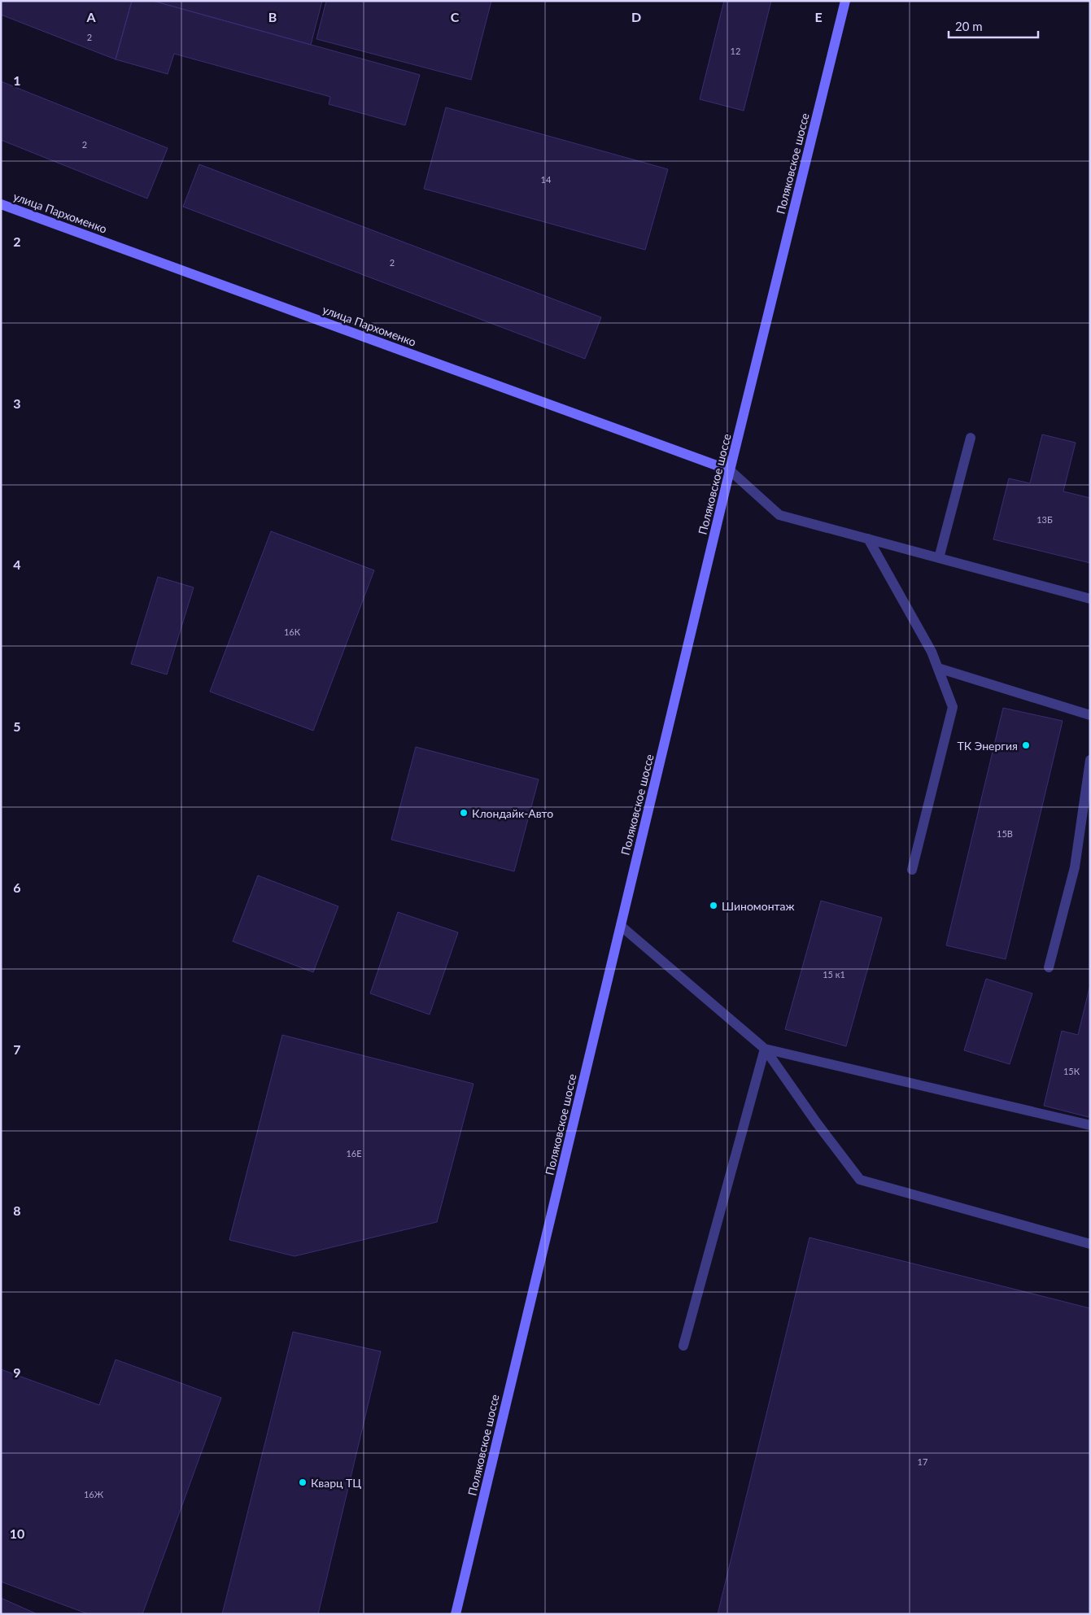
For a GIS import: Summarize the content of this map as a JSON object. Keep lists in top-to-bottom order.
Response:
{
  "streets": {
    "main road": ["Поляковское шоссе", "улица Пархоменко"]
  },
  "crossings": [
    ["Поляковское шоссе", "улица Пархоменко"]
  ],
  "places": [
    "ТК Энергия",
    "Клондайк-Авто",
    "Шиномонтаж",
    "Кварц ТЦ"
  ],
  "house_numbers": [
    "2",
    "12",
    "2",
    "14",
    "2",
    "13Б",
    "16К",
    "15В",
    "15 к1",
    "15К",
    "16Е",
    "17",
    "16Ж"
  ],
  "scale_bar": "20 m",
  "grid": {
    "columns": [
      "A",
      "B",
      "C",
      "D",
      "E"
    ],
    "rows": [
      "1",
      "2",
      "3",
      "4",
      "5",
      "6",
      "7",
      "8",
      "9",
      "10"
    ]
  }
}
